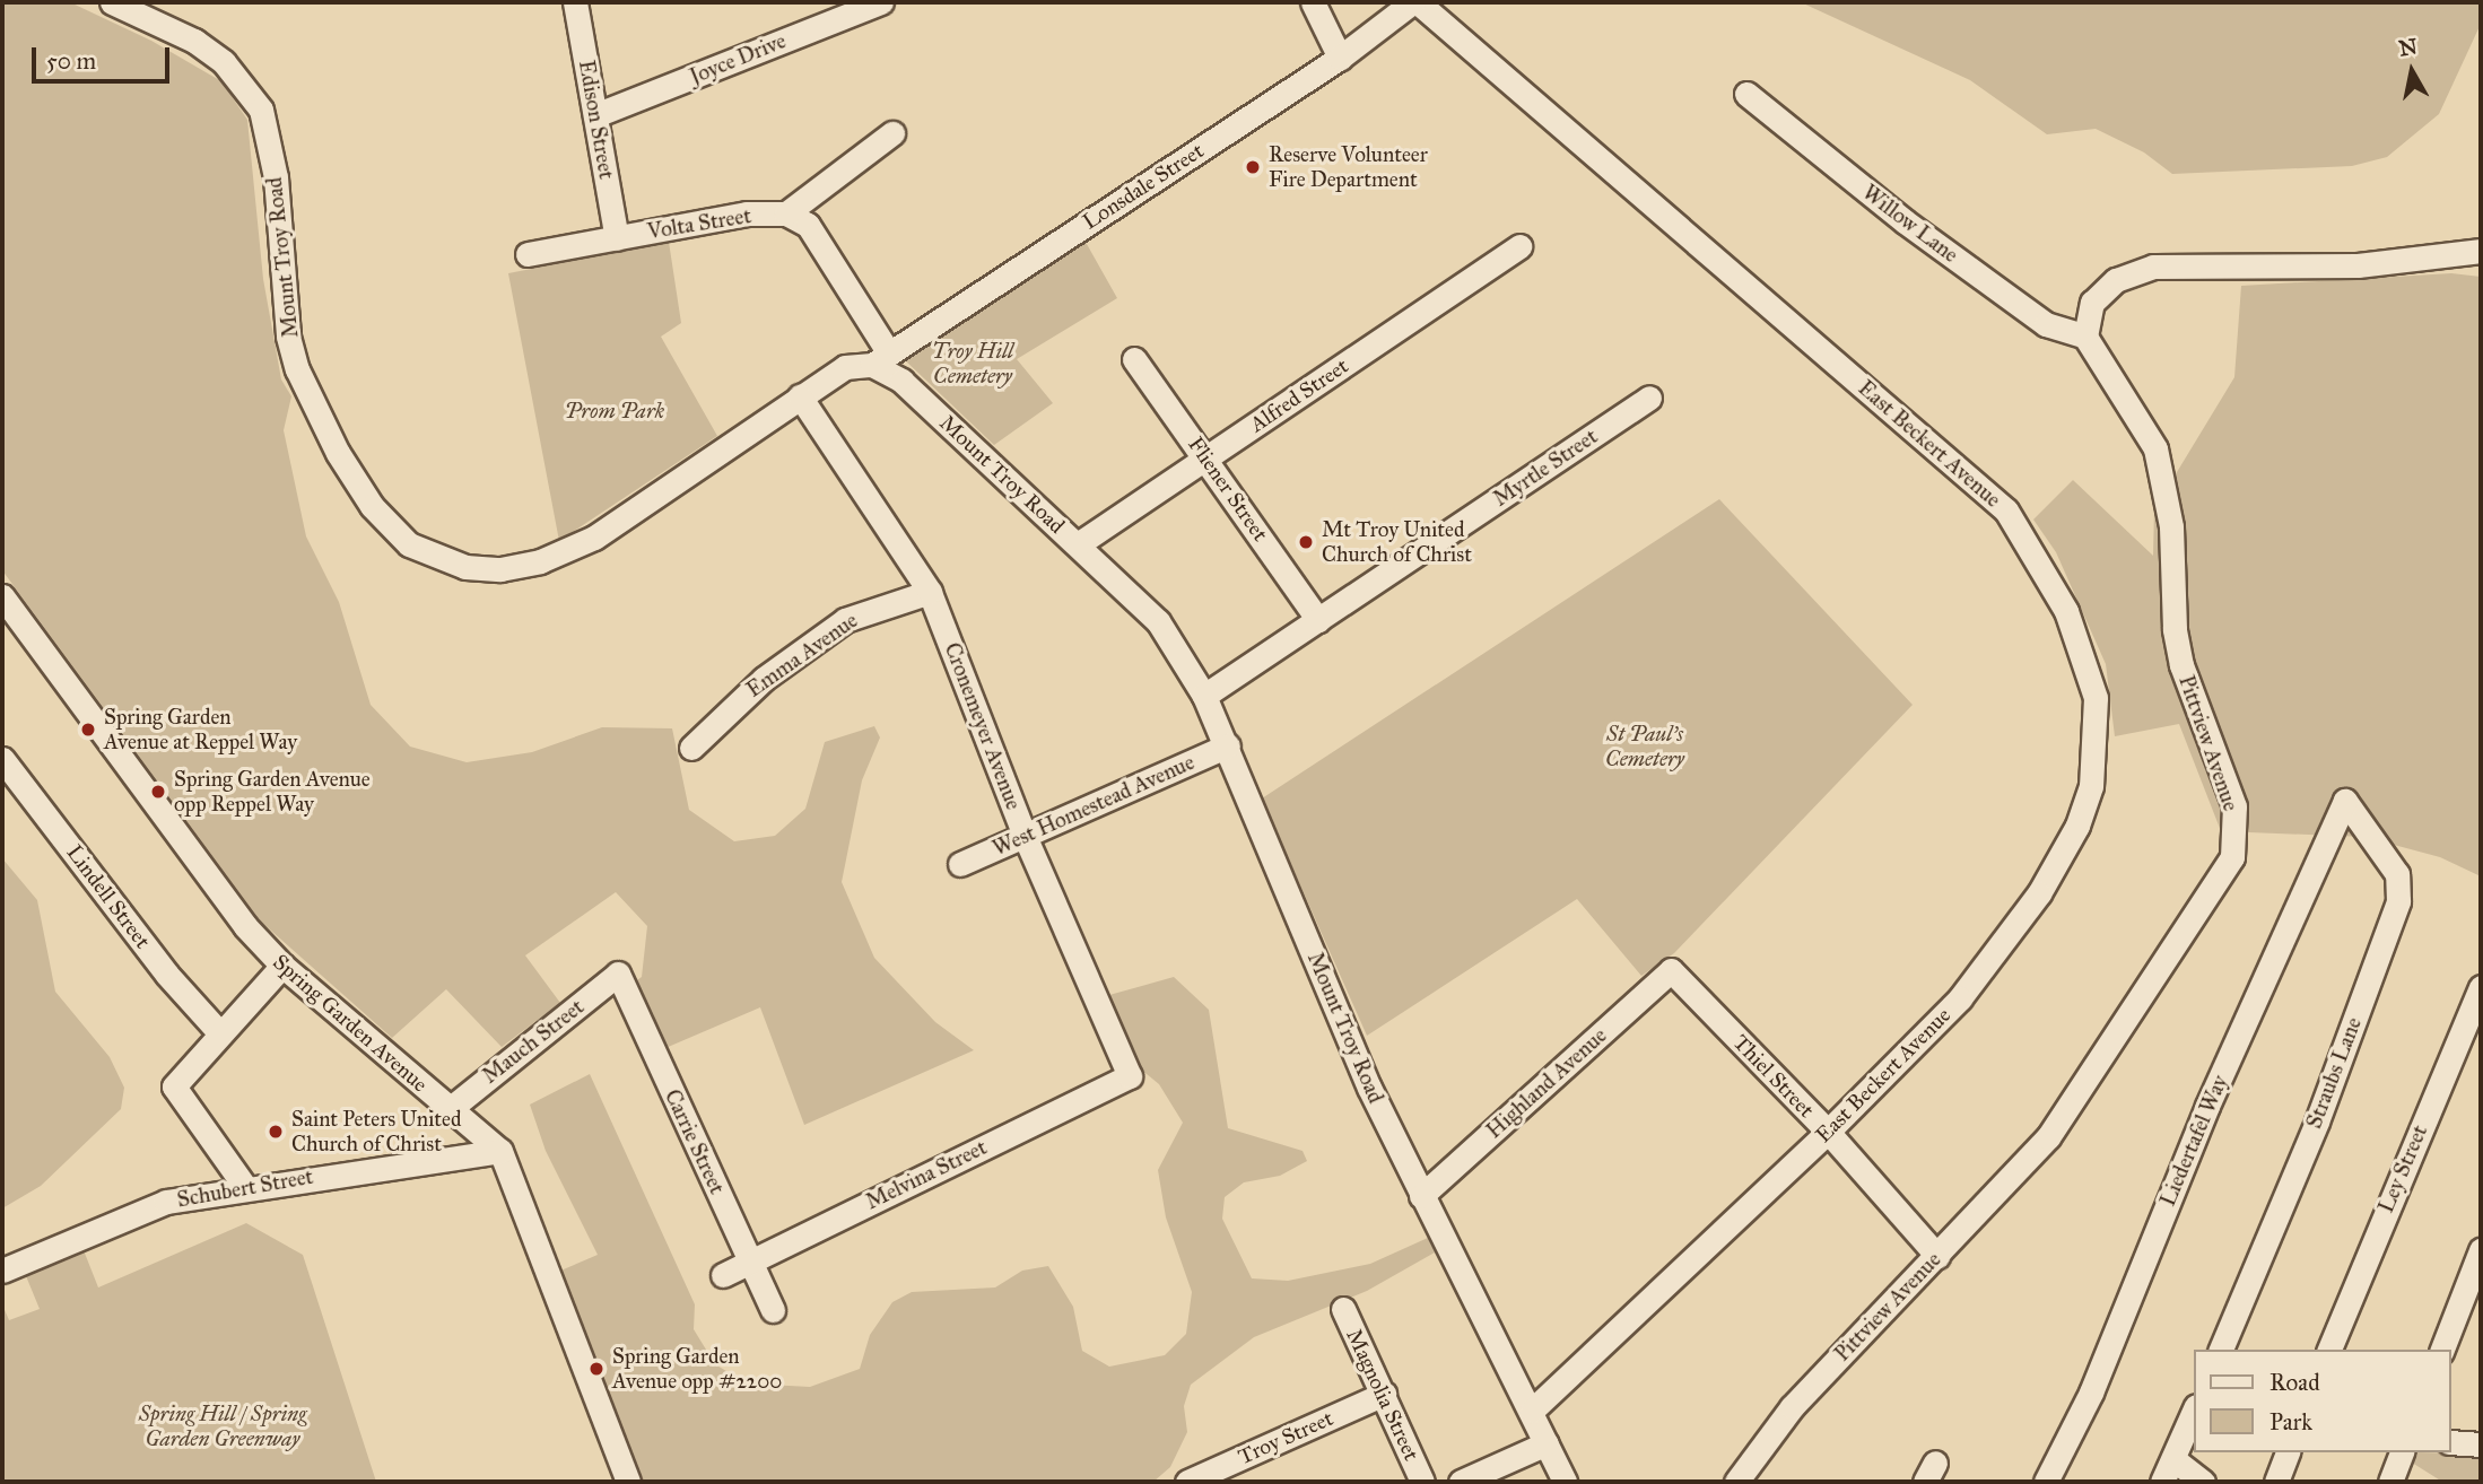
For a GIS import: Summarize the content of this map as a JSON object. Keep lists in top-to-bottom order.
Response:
{
  "streets": {
    "street": [
      "Joyce Drive",
      "Edison Street",
      "Lonsdale Street",
      "Volta Street",
      "Willow Lane",
      "Mount Troy Road",
      "Alfred Street",
      "East Beckert Avenue",
      "Myrtle Street",
      "Fliener Street",
      "Emma Avenue",
      "Cronemeyer Avenue",
      "Pittview Avenue",
      "West Homestead Avenue",
      "Lindell Street",
      "Spring Garden Avenue",
      "Mauch Street",
      "Straubs Lane",
      "Thiel Street",
      "Highland Avenue",
      "Liedertafel Way",
      "Carrie Street",
      "Ley Street",
      "Melvina Street",
      "Schubert Street",
      "Magnolia Street",
      "Troy Street"
    ]
  },
  "crossings": [
    ["Joyce Drive", "Edison Street"],
    ["Edison Street", "Volta Street"],
    ["Lonsdale Street", "Mount Troy Road"],
    ["Willow Lane", "Pittview Avenue"],
    ["Mount Troy Road", "Alfred Street"],
    ["Mount Troy Road", "East Beckert Avenue"],
    ["Mount Troy Road", "Myrtle Street"],
    ["Mount Troy Road", "Cronemeyer Avenue"],
    ["Mount Troy Road", "West Homestead Avenue"],
    ["Mount Troy Road", "Highland Avenue"],
    ["Alfred Street", "Fliener Street"],
    ["East Beckert Avenue", "Thiel Street"],
    ["Myrtle Street", "Fliener Street"],
    ["Emma Avenue", "Cronemeyer Avenue"],
    ["Cronemeyer Avenue", "West Homestead Avenue"],
    ["Cronemeyer Avenue", "Melvina Street"],
    ["Pittview Avenue", "Thiel Street"],
    ["Spring Garden Avenue", "Mauch Street"],
    ["Spring Garden Avenue", "Schubert Street"],
    ["Mauch Street", "Carrie Street"],
    ["Straubs Lane", "Liedertafel Way"],
    ["Thiel Street", "Highland Avenue"],
    ["Carrie Street", "Melvina Street"],
    ["Magnolia Street", "Troy Street"]
  ],
  "parks": [
    "Troy Hill Cemetery",
    "Prom Park",
    "St Paul's Cemetery",
    "Spring Hill / Spring Garden Greenway"
  ],
  "places": [
    "Reserve Volunteer Fire Department",
    "Mt Troy United Church of Christ",
    "Spring Garden Avenue at Reppel Way",
    "Spring Garden Avenue opp Reppel Way",
    "Saint Peters United Church of Christ",
    "Spring Garden Avenue opp #2200"
  ],
  "legend": ["Road", "Park"],
  "scale_bar": "50 m",
  "north": "top"
}
